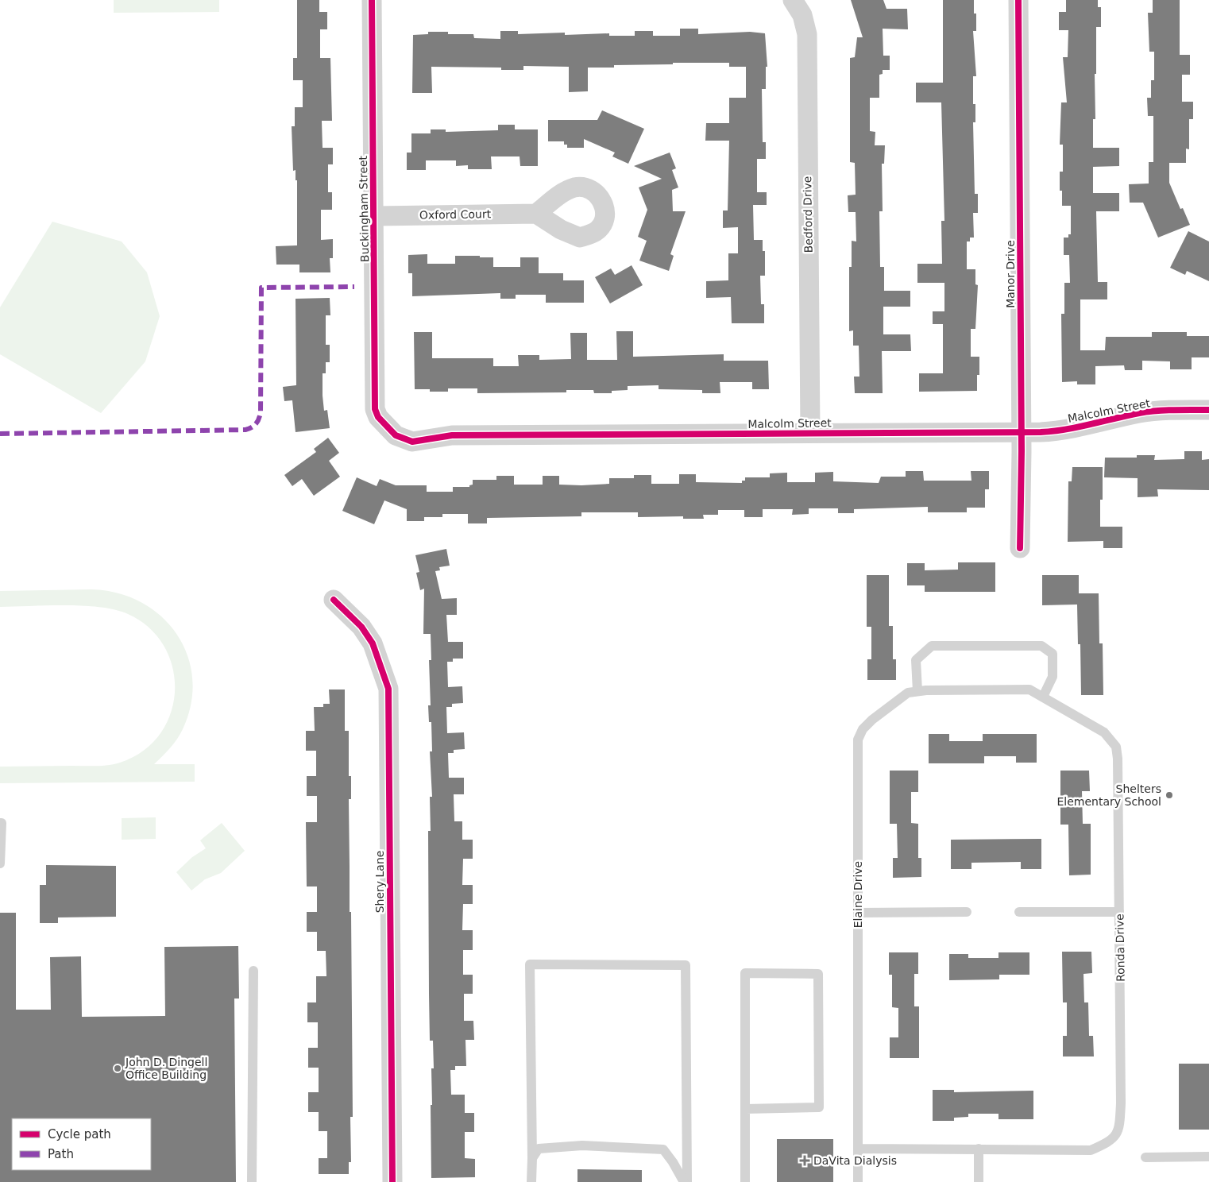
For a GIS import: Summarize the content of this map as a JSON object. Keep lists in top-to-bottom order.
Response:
{
  "streets": {
    "street": [
      "Buckingham Street",
      "Oxford Court",
      "Bedford Drive",
      "Manor Drive",
      "Malcolm Street",
      "Shery Lane"
    ],
    "lane": ["Elaine Drive", "Ronda Drive"]
  },
  "crossings": [
    ["Buckingham Street", "Oxford Court"],
    ["Buckingham Street", "Malcolm Street"],
    ["Bedford Drive", "Malcolm Street"],
    ["Manor Drive", "Malcolm Street"],
    ["Elaine Drive", "Ronda Drive"]
  ],
  "places": {
    "other": ["Shelters Elementary School", "John D. Dingell Office Building"],
    "health": ["DaVita Dialysis"]
  },
  "legend": ["Cycle path", "Path"]
}
